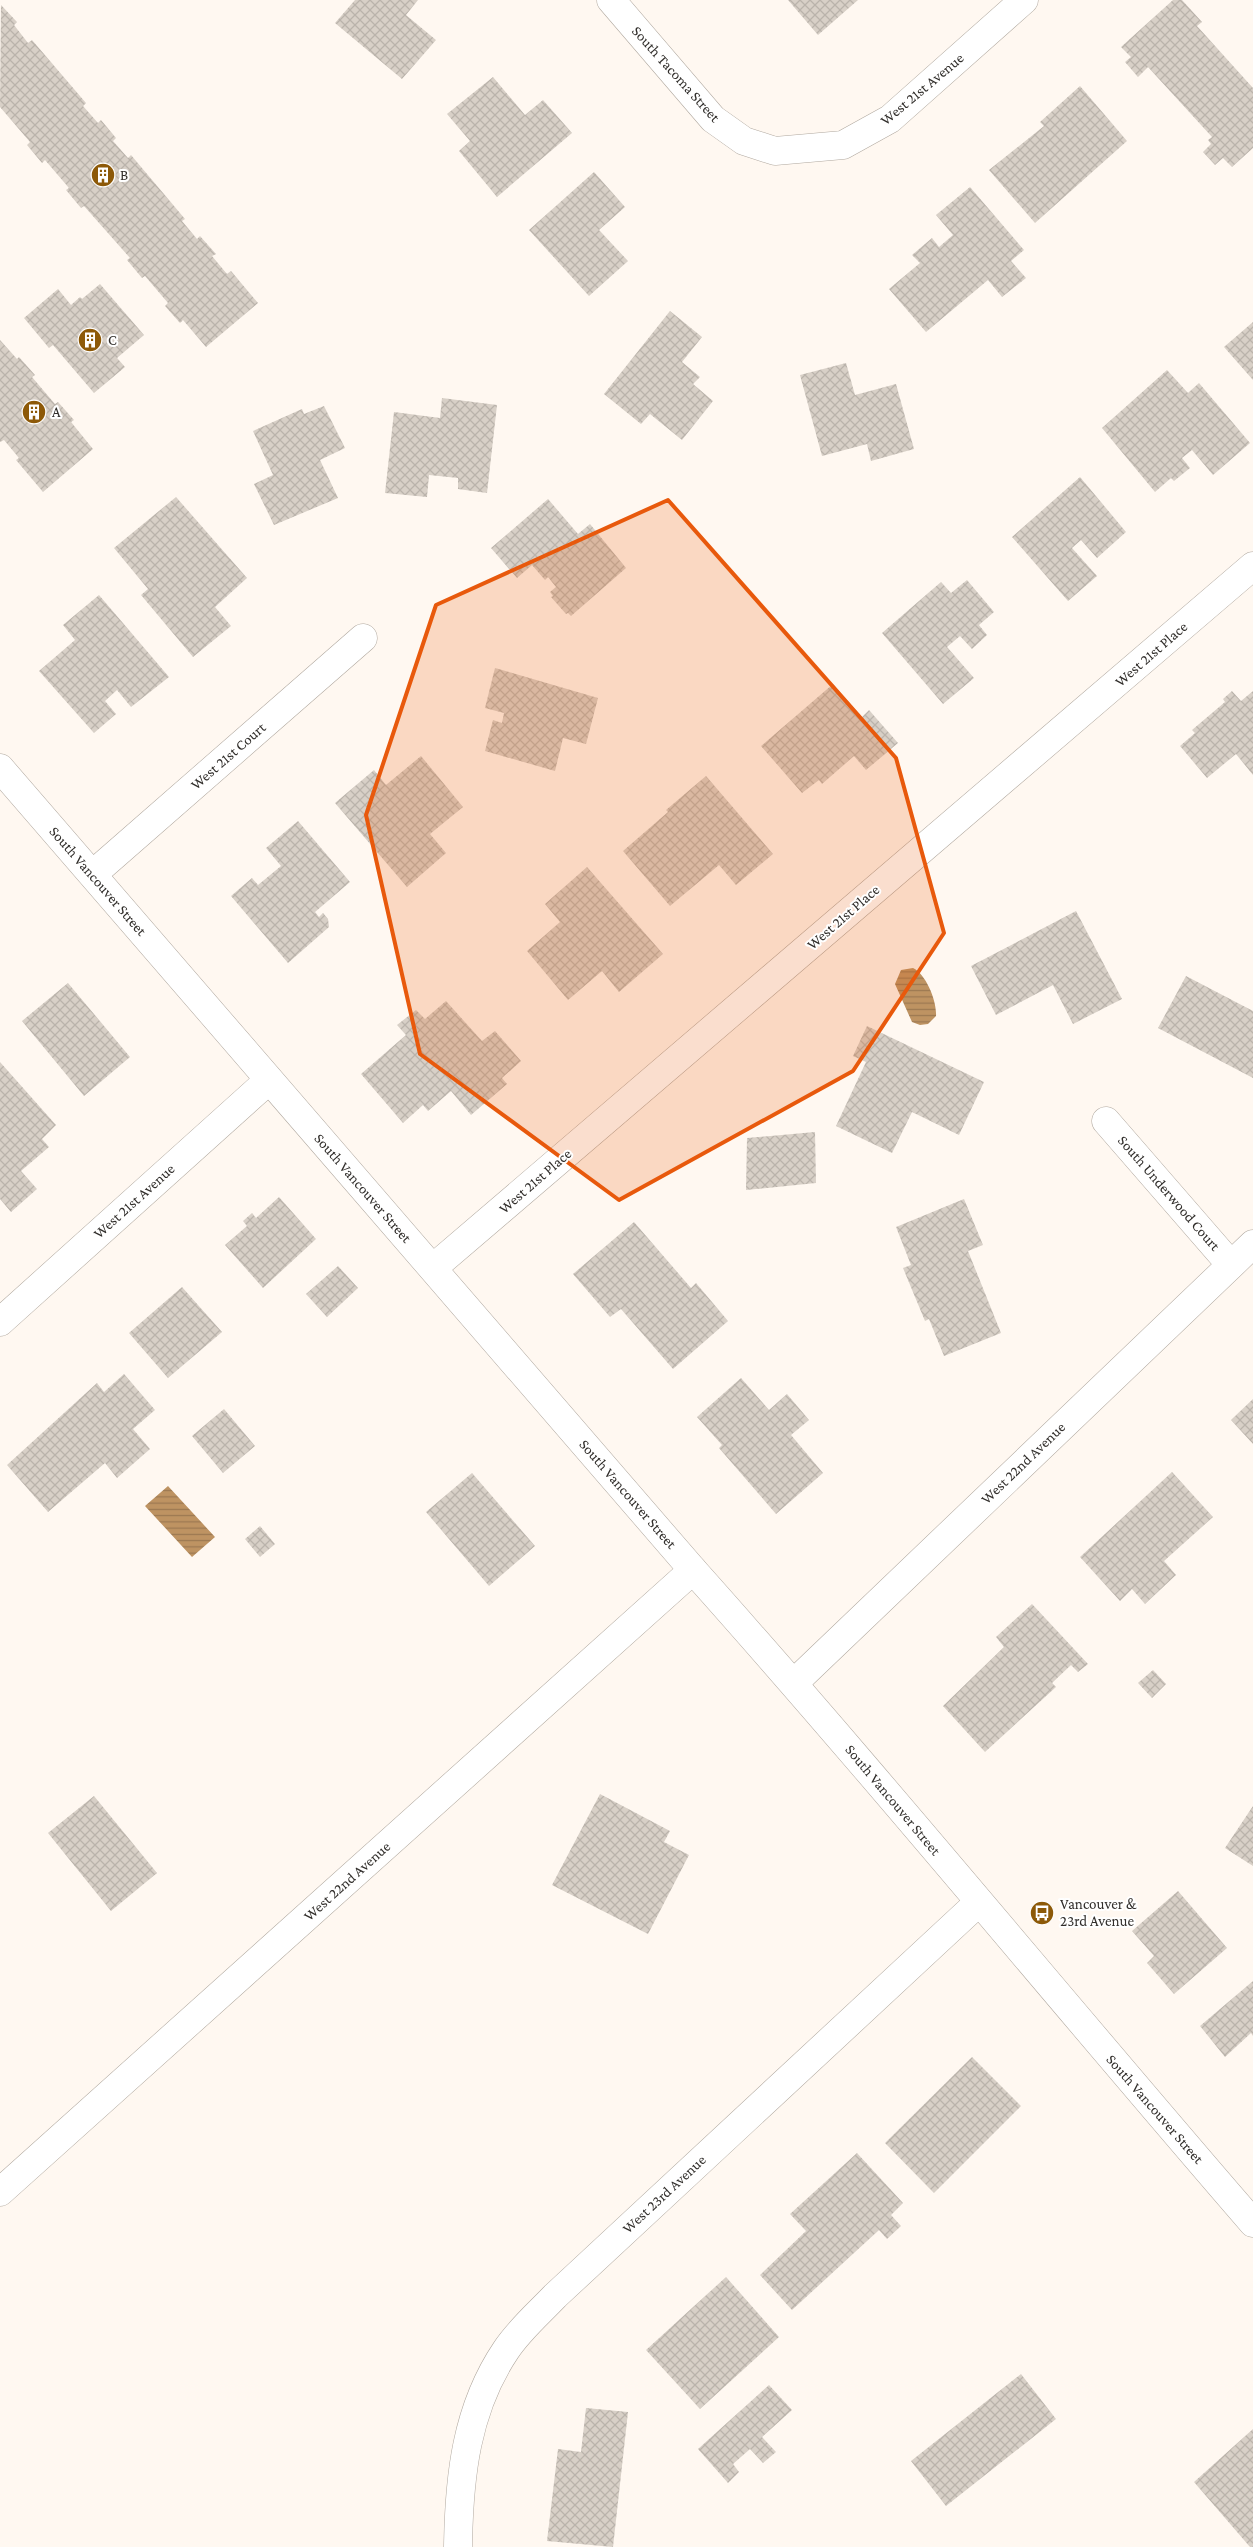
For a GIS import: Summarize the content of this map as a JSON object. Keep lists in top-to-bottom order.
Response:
{
  "streets": {
    "street": [
      "South Tacoma Street",
      "West 21st Avenue",
      "West 21st Place",
      "West 21st Court",
      "South Vancouver Street",
      "South Underwood Court",
      "West 22nd Avenue",
      "West 23rd Avenue"
    ]
  },
  "crossings": [
    ["South Tacoma Street", "West 21st Avenue"],
    ["West 21st Avenue", "South Vancouver Street"],
    ["West 21st Place", "South Vancouver Street"],
    ["West 21st Court", "South Vancouver Street"],
    ["South Vancouver Street", "West 22nd Avenue"],
    ["South Vancouver Street", "West 23rd Avenue"],
    ["South Underwood Court", "West 22nd Avenue"]
  ],
  "places": {
    "building": ["B", "C", "A"],
    "bus stop": ["Vancouver & 23rd Avenue"]
  }
}
